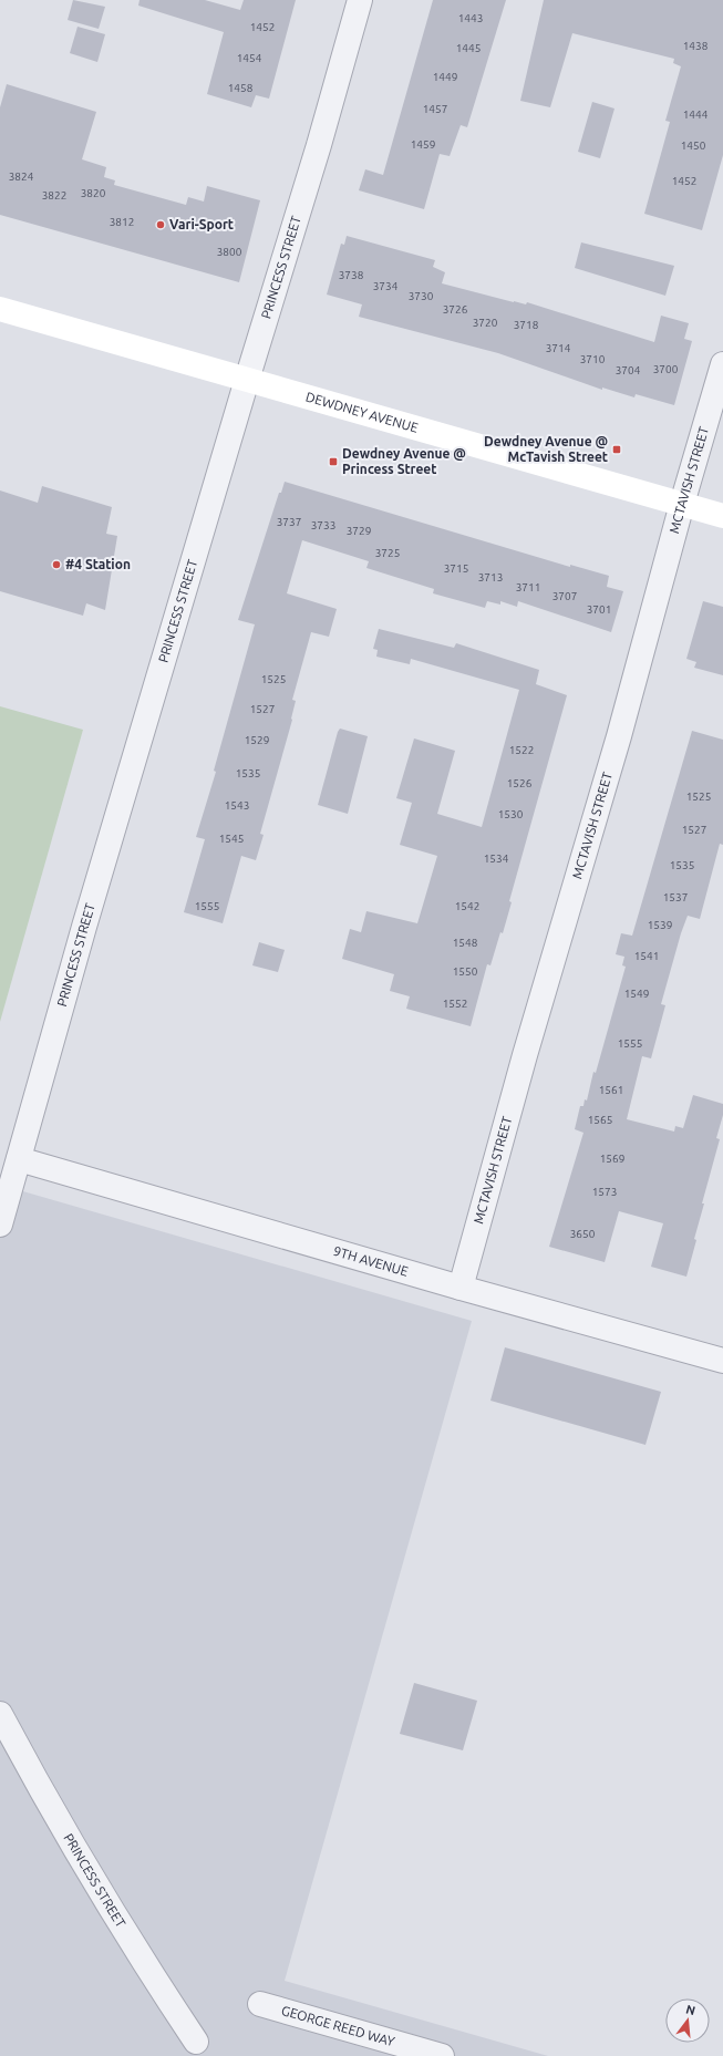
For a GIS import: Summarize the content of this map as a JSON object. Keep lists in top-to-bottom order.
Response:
{
  "streets": {
    "main road": ["DEWDNEY AVENUE"],
    "street": [
      "PRINCESS STREET",
      "MCTAVISH STREET",
      "9TH AVENUE",
      "GEORGE REED WAY"
    ]
  },
  "crossings": [
    ["PRINCESS STREET", "DEWDNEY AVENUE"],
    ["PRINCESS STREET", "9TH AVENUE"],
    ["DEWDNEY AVENUE", "MCTAVISH STREET"],
    ["MCTAVISH STREET", "9TH AVENUE"]
  ],
  "places": {
    "other": ["Vari-Sport", "#4 Station"],
    "transit": ["Dewdney Avenue @ McTavish Street", "Dewdney Avenue @ Princess Street"]
  },
  "house_numbers": [
    "1443",
    "1452",
    "1438",
    "1445",
    "1454",
    "1449",
    "1458",
    "1457",
    "1444",
    "1459",
    "1450",
    "3824",
    "1452",
    "3820",
    "3822",
    "3812",
    "3800",
    "3738",
    "3734",
    "3730",
    "3726",
    "3720",
    "3718",
    "3714",
    "3710",
    "3700",
    "3704",
    "3737",
    "3733",
    "3729",
    "3725",
    "3715",
    "3713",
    "3711",
    "3707",
    "3701",
    "1525",
    "1527",
    "1529",
    "1522",
    "1535",
    "1526",
    "1525",
    "1543",
    "1530",
    "1527",
    "1545",
    "1534",
    "1535",
    "1537",
    "1555",
    "1542",
    "1539",
    "1548",
    "1541",
    "1550",
    "1549",
    "1552",
    "1555",
    "1561",
    "1565",
    "1569",
    "1573",
    "3650"
  ],
  "north": "top"
}
